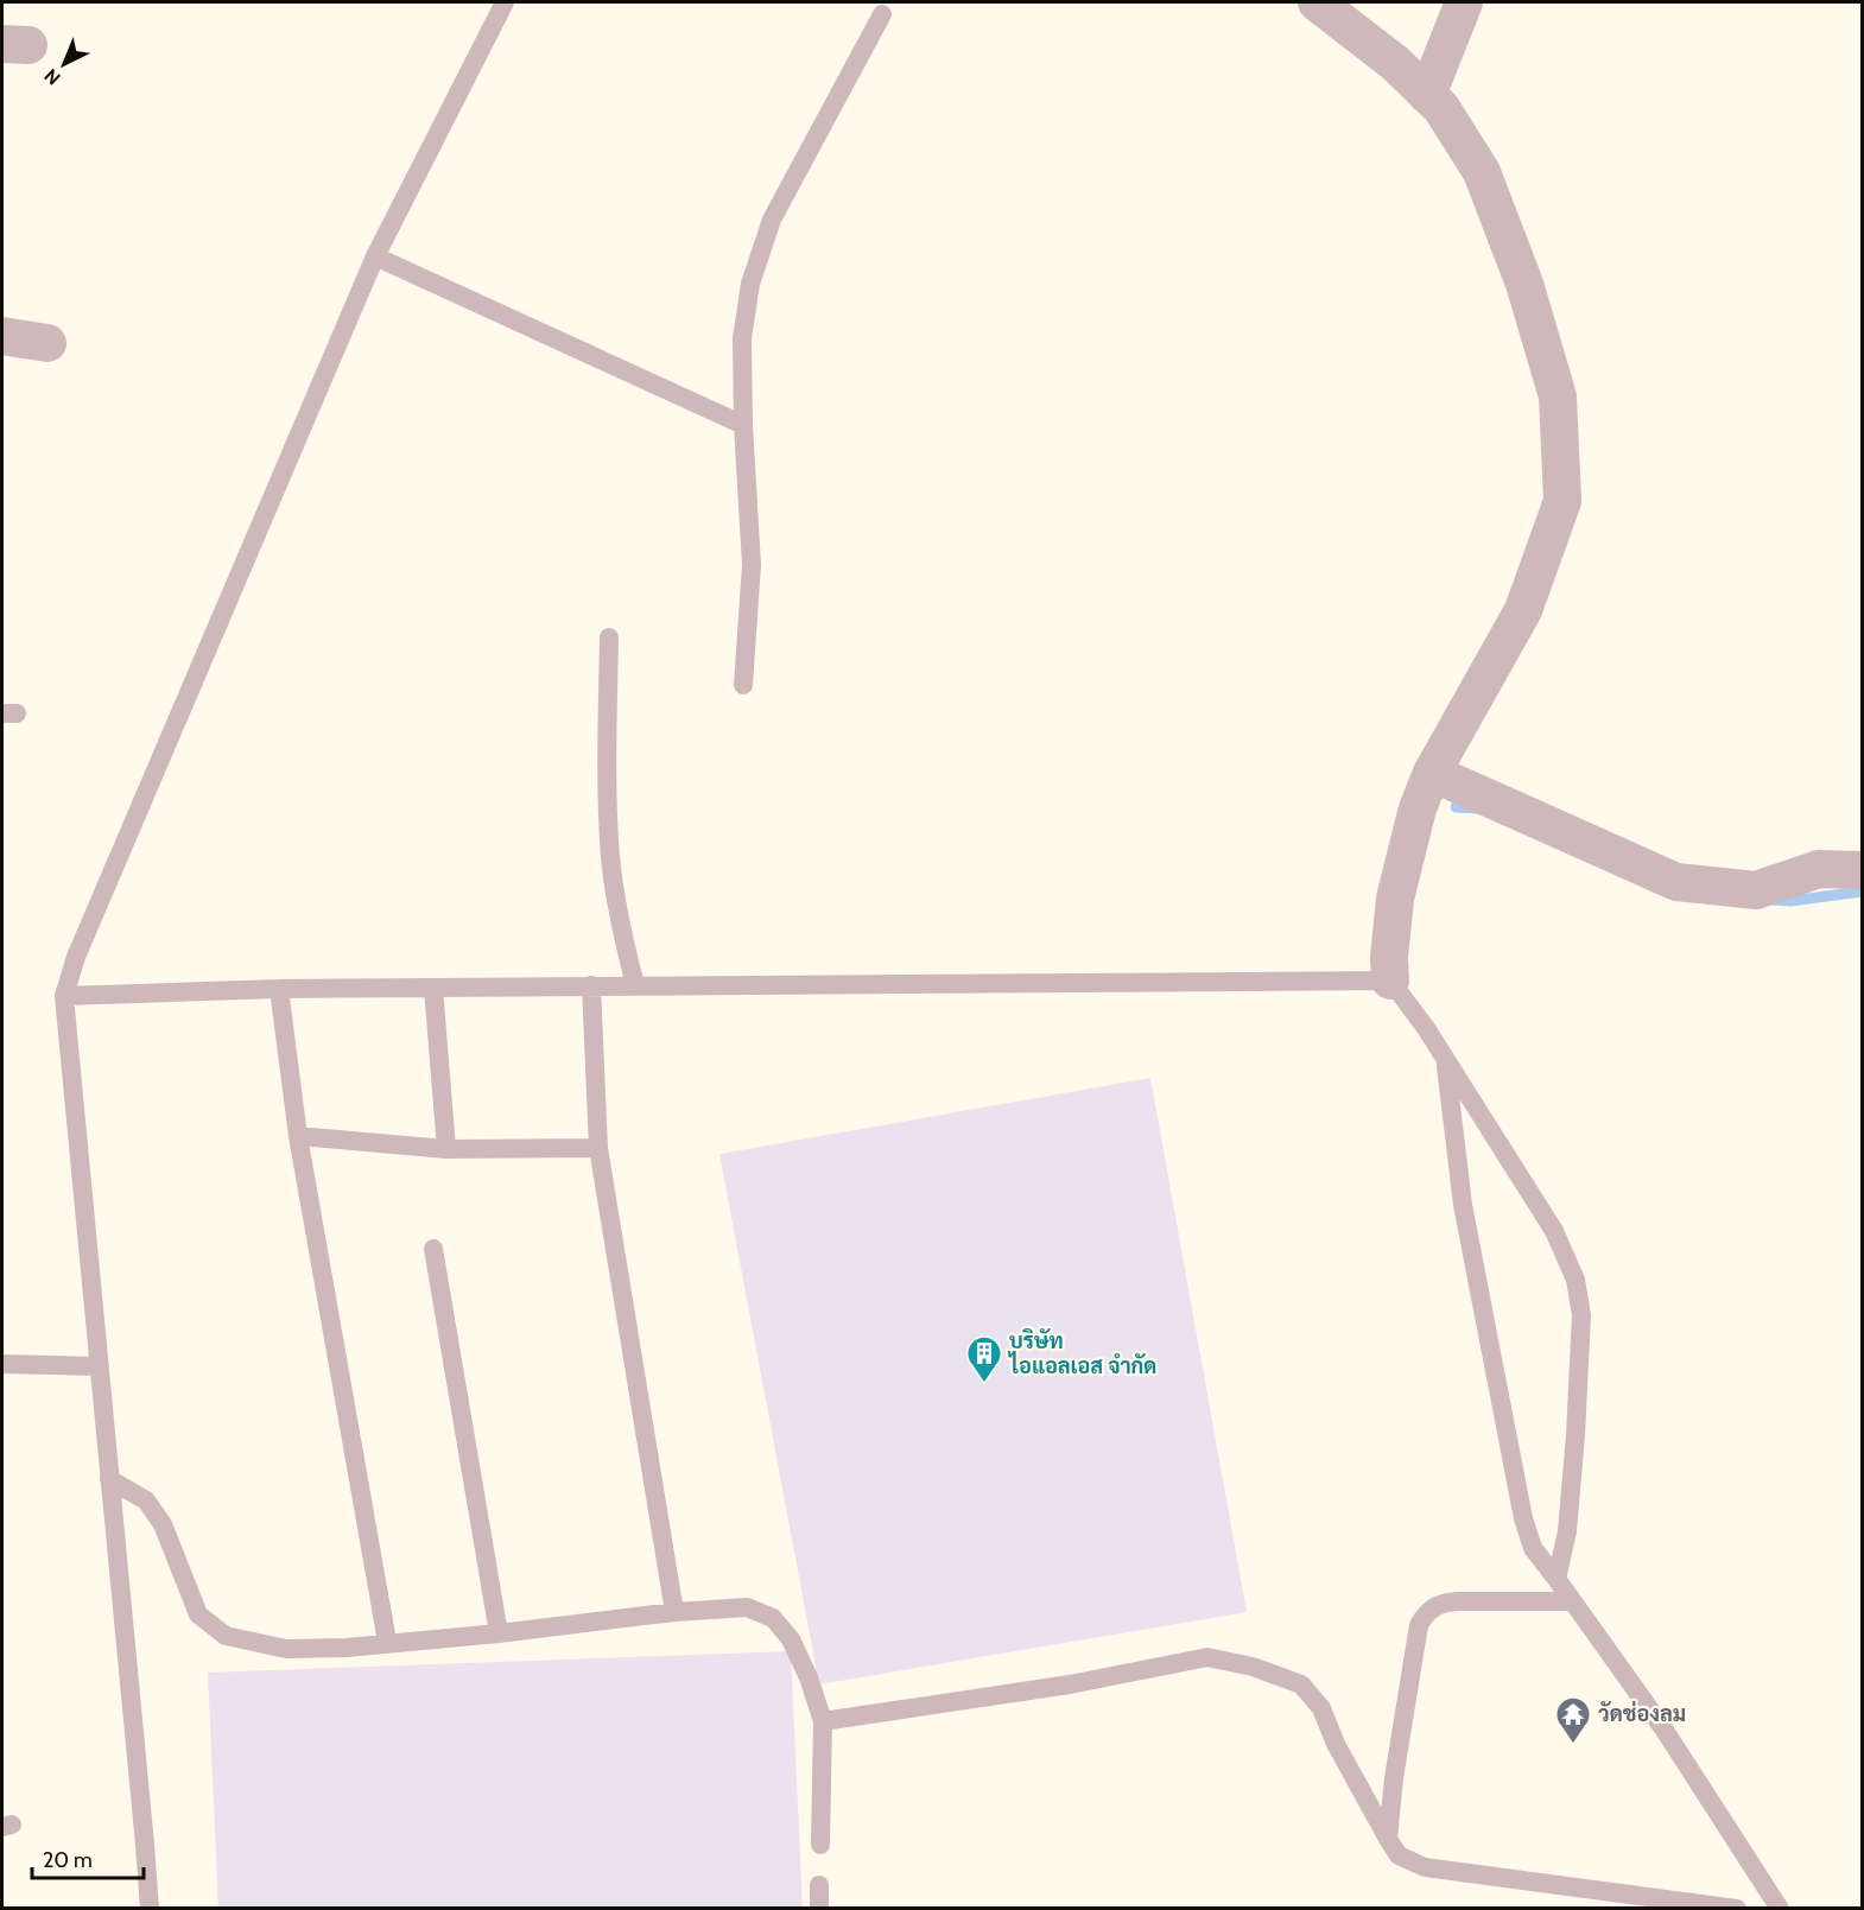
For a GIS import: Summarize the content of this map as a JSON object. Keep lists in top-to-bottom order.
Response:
{
  "places": {
    "building": ["บริษัท ไอแอลเอส จำกัด"],
    "temple": ["วัดช่องลม"]
  },
  "scale_bar": "20 m",
  "north": "bottom left"
}
